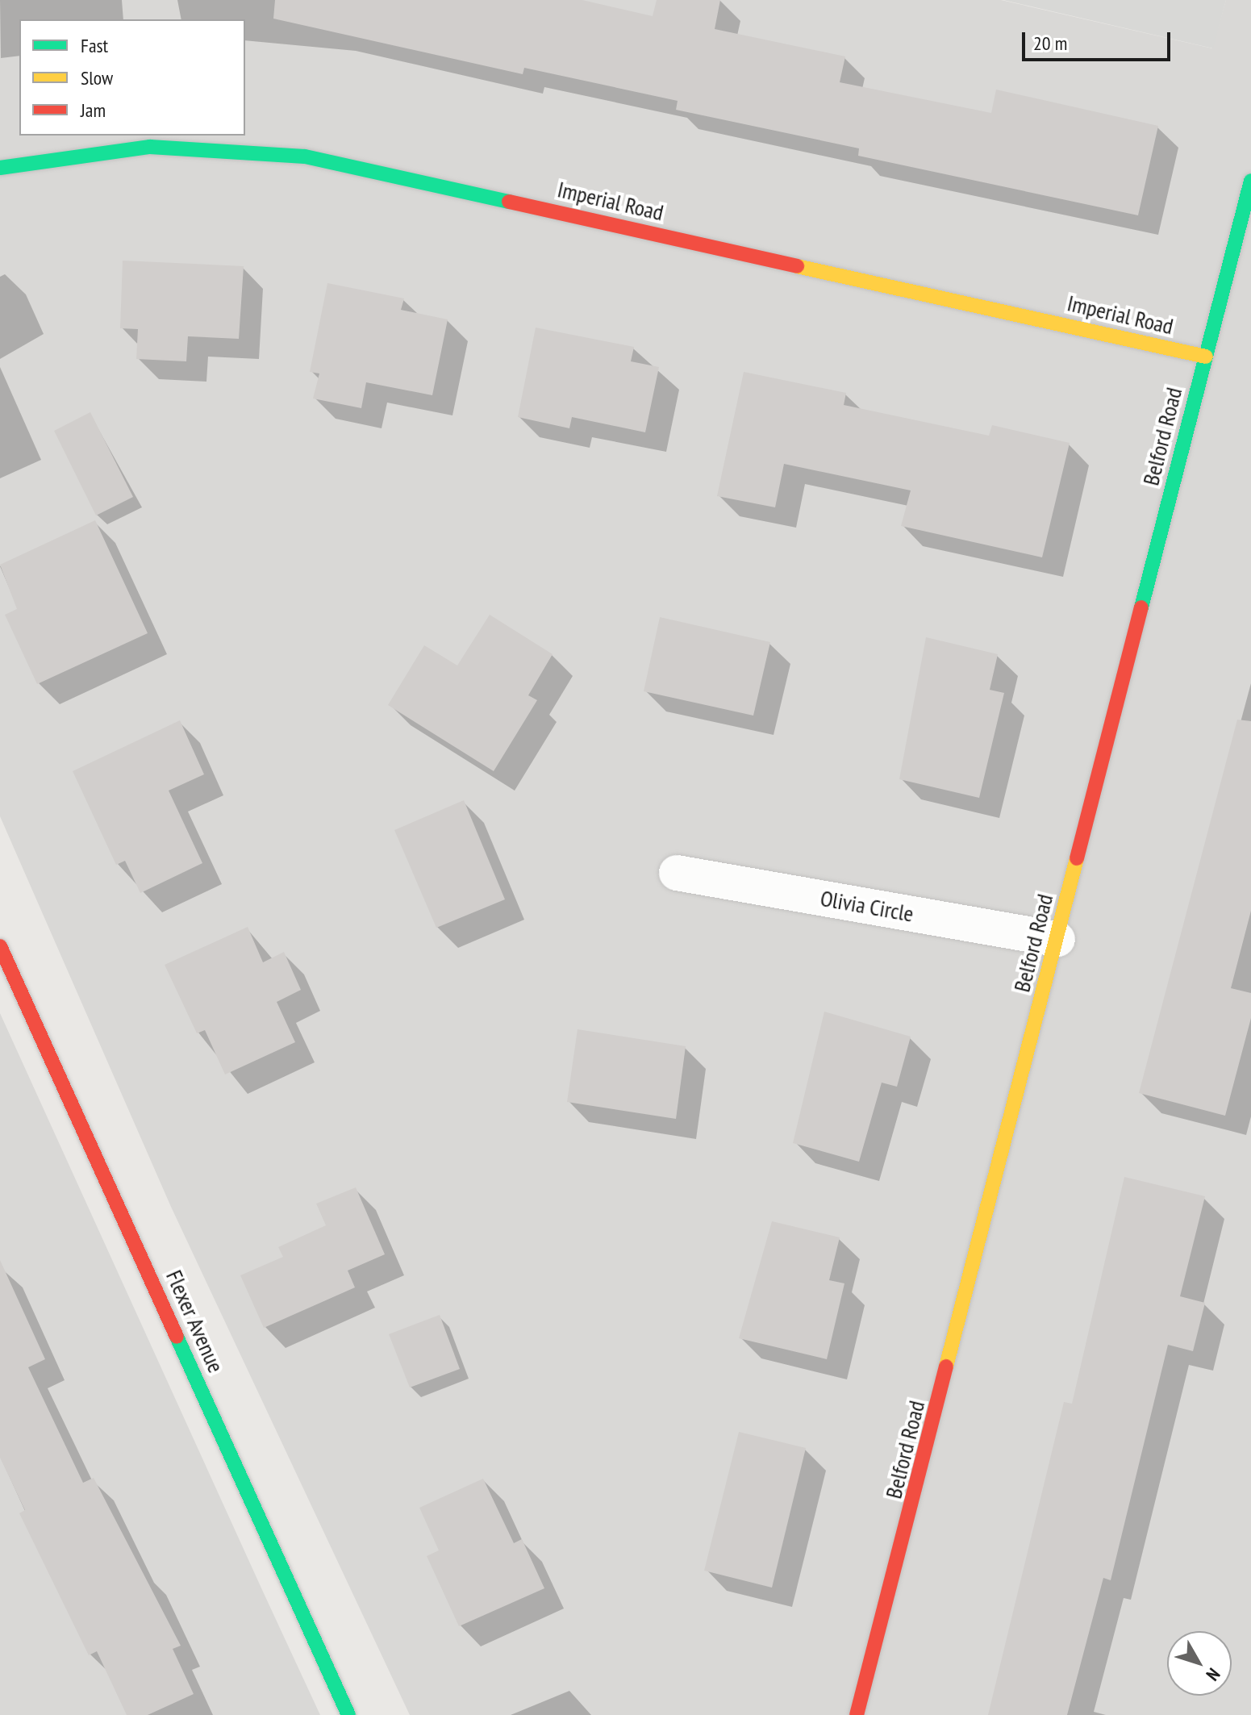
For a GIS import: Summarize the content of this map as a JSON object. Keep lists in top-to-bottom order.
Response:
{
  "streets": {
    "street": [
      "Imperial Road",
      "Belford Road",
      "Olivia Circle",
      "Flexer Avenue"
    ]
  },
  "crossings": [
    ["Imperial Road", "Belford Road"],
    ["Belford Road", "Olivia Circle"]
  ],
  "legend": ["Fast", "Slow", "Jam"],
  "scale_bar": "20 m",
  "north": "bottom right"
}
